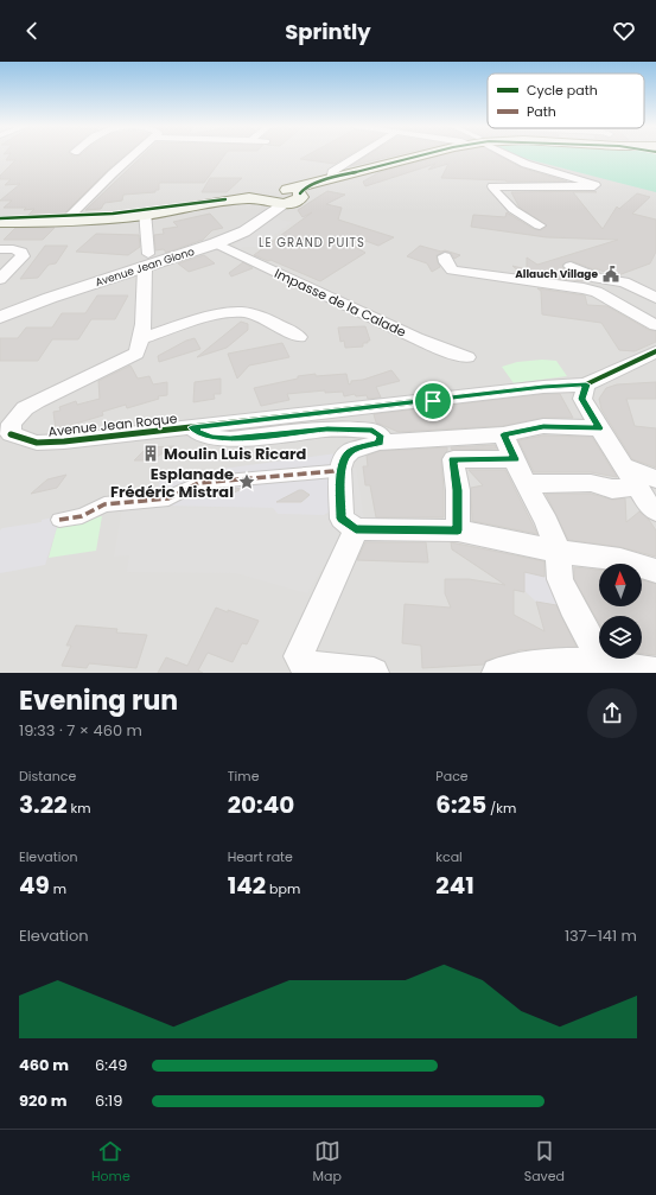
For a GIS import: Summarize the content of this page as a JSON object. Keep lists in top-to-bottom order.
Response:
{
  "streets": {
    "street": ["Avenue Jean Giono", "Impasse de la Calade", "Avenue Jean Roque"]
  },
  "crossings": [
    ["Avenue Jean Giono", "Impasse de la Calade"],
    ["Avenue Jean Giono", "Avenue Jean Roque"]
  ],
  "districts": ["LE GRAND PUITS"],
  "places": {
    "public building": ["Allauch Village"],
    "building": ["Moulin Luis Ricard"],
    "place": ["Esplanade Frédéric Mistral"]
  },
  "legend": ["Cycle path", "Path"],
  "north": "top",
  "page": {
    "header": "Sprintly",
    "heading": ["Evening run", "19:33 · 7 × 460 m"],
    "stats": [
      ["Distance", "3.22 km"],
      ["Time", "20:40"],
      ["Pace", "6:25 /km"],
      ["Elevation", "49 m"],
      ["Heart rate", "142 bpm"],
      ["kcal", "241"]
    ],
    "chart": ["Elevation", "137–141 m"],
    "list": [
      {
        "name": "460 m",
        "note": "6:49"
      },
      {
        "name": "920 m",
        "note": "6:19"
      }
    ],
    "tabs": ["Home", "Map", "Saved"]
  }
}
